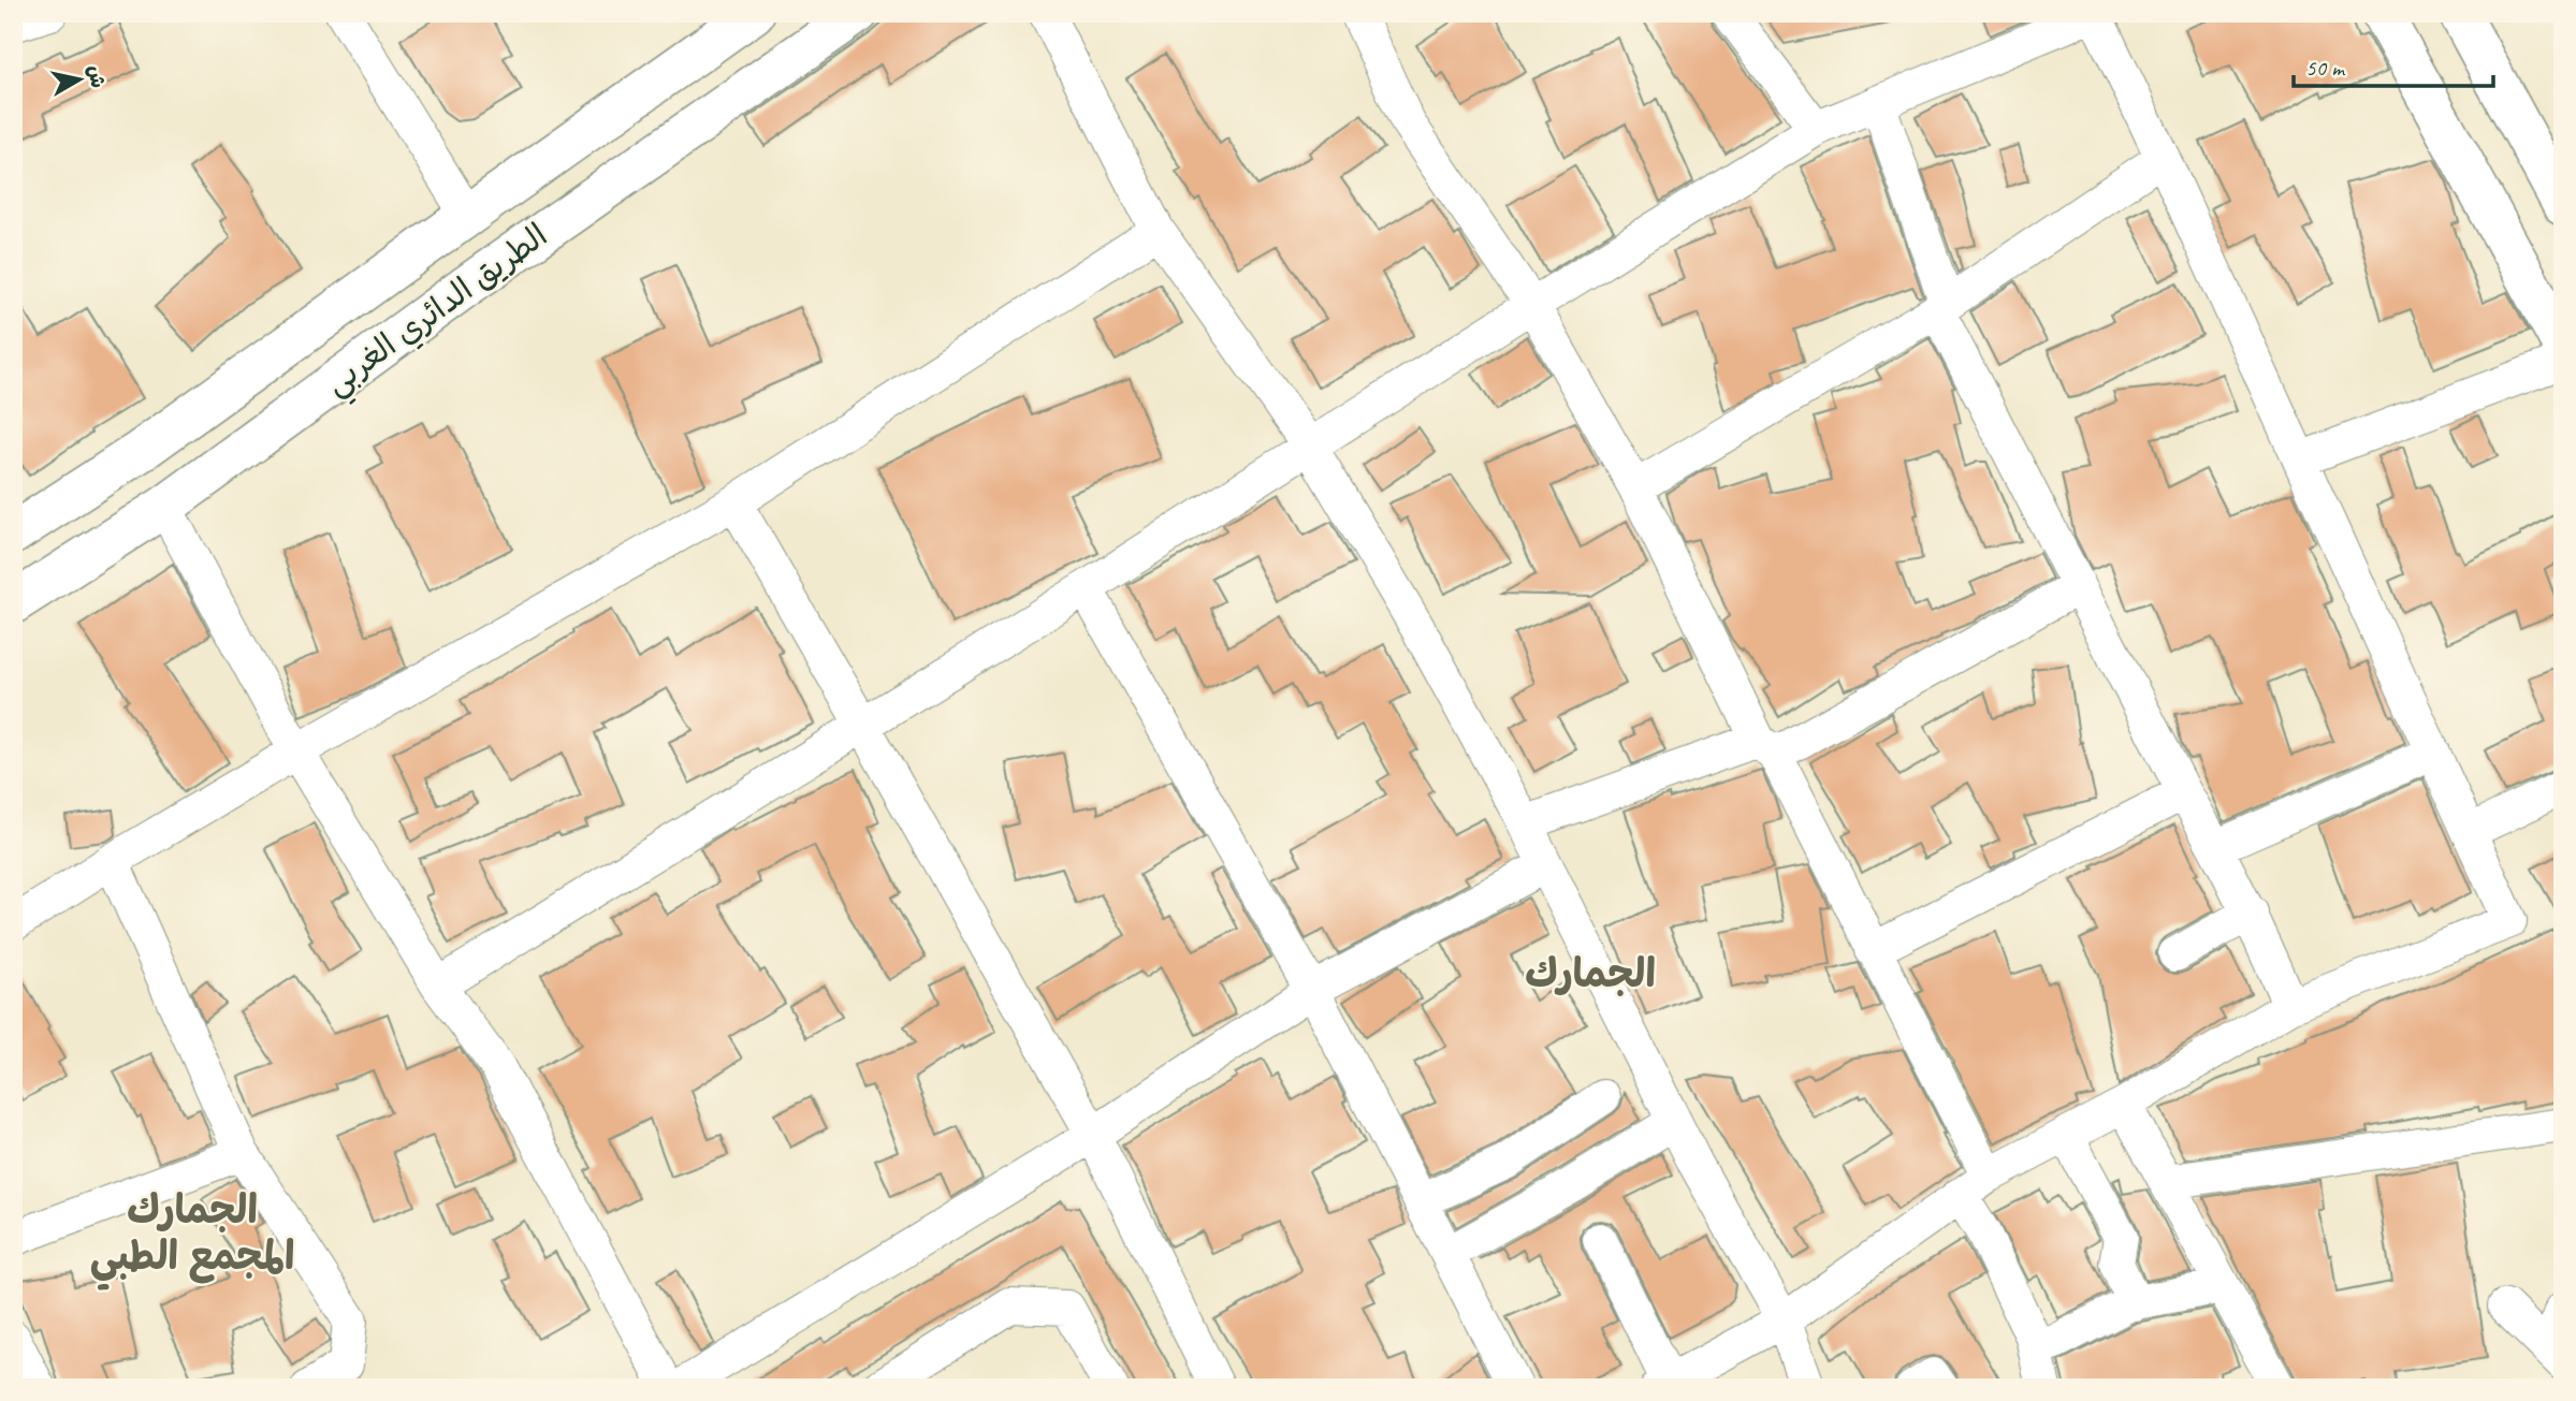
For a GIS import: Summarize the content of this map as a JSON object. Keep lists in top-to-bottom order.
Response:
{
  "streets": {
    "main road": ["الطريق الدائري الغربي"]
  },
  "districts": ["الجمارك", "الجمارك المجمع الطبي"],
  "scale_bar": "50 m",
  "north": "right"
}
